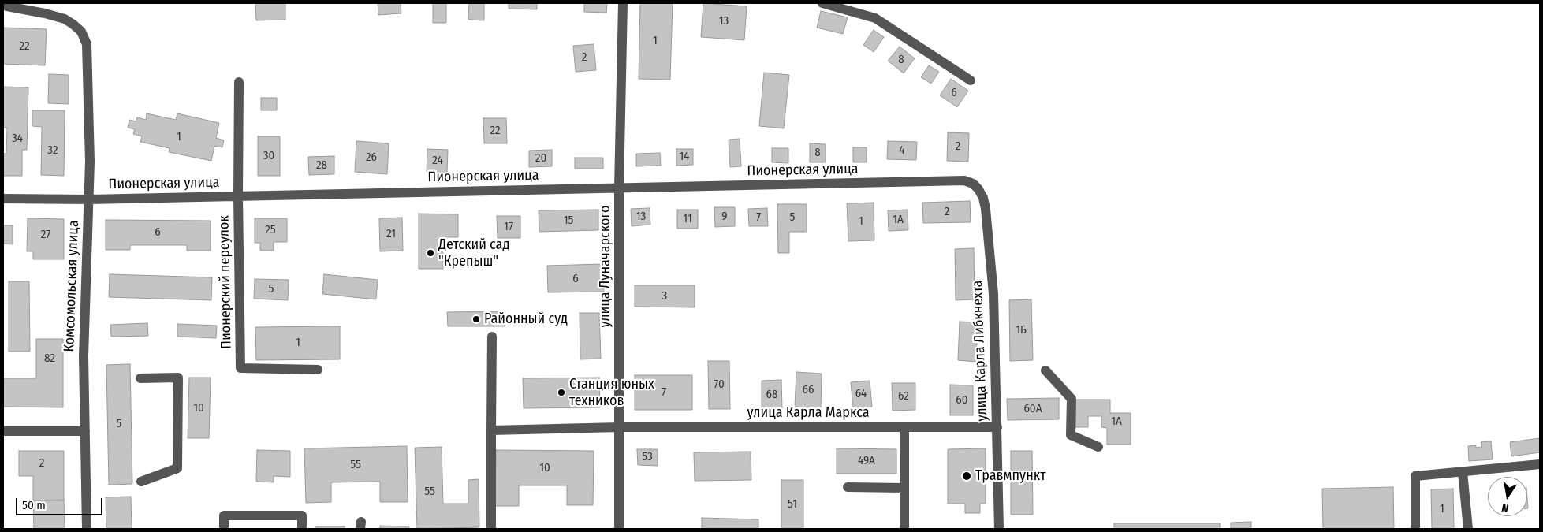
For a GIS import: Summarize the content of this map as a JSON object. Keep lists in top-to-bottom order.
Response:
{
  "streets": {
    "street": [
      "Пионерская улица",
      "улица Луначарского",
      "Пионерский переулок",
      "Комсомольская улица",
      "улица Карла Либкнехта",
      "улица Карла Маркса"
    ]
  },
  "crossings": [
    ["Пионерская улица", "улица Луначарского"],
    ["Пионерская улица", "Пионерский переулок"],
    ["Пионерская улица", "Комсомольская улица"],
    ["Пионерская улица", "улица Карла Либкнехта"],
    ["улица Луначарского", "улица Карла Маркса"],
    ["улица Карла Либкнехта", "улица Карла Маркса"]
  ],
  "places": [
    "Детский сад \"Крепыш\"",
    "Районный суд",
    "Станция юных техников",
    "Травмпункт"
  ],
  "house_numbers": [
    "13",
    "1",
    "22",
    "2",
    "8",
    "6",
    "22",
    "1",
    "34",
    "2",
    "32",
    "4",
    "8",
    "30",
    "14",
    "26",
    "20",
    "24",
    "28",
    "2",
    "13",
    "9",
    "7",
    "5",
    "11",
    "1А",
    "15",
    "1",
    "17",
    "25",
    "6",
    "21",
    "27",
    "6",
    "5",
    "3",
    "1Б",
    "1",
    "82",
    "70",
    "66",
    "7",
    "64",
    "68",
    "62",
    "60",
    "10",
    "60А",
    "1А",
    "5",
    "53",
    "49А",
    "2",
    "55",
    "10",
    "55",
    "51",
    "1"
  ],
  "scale_bar": "50 m",
  "north": "bottom"
}
